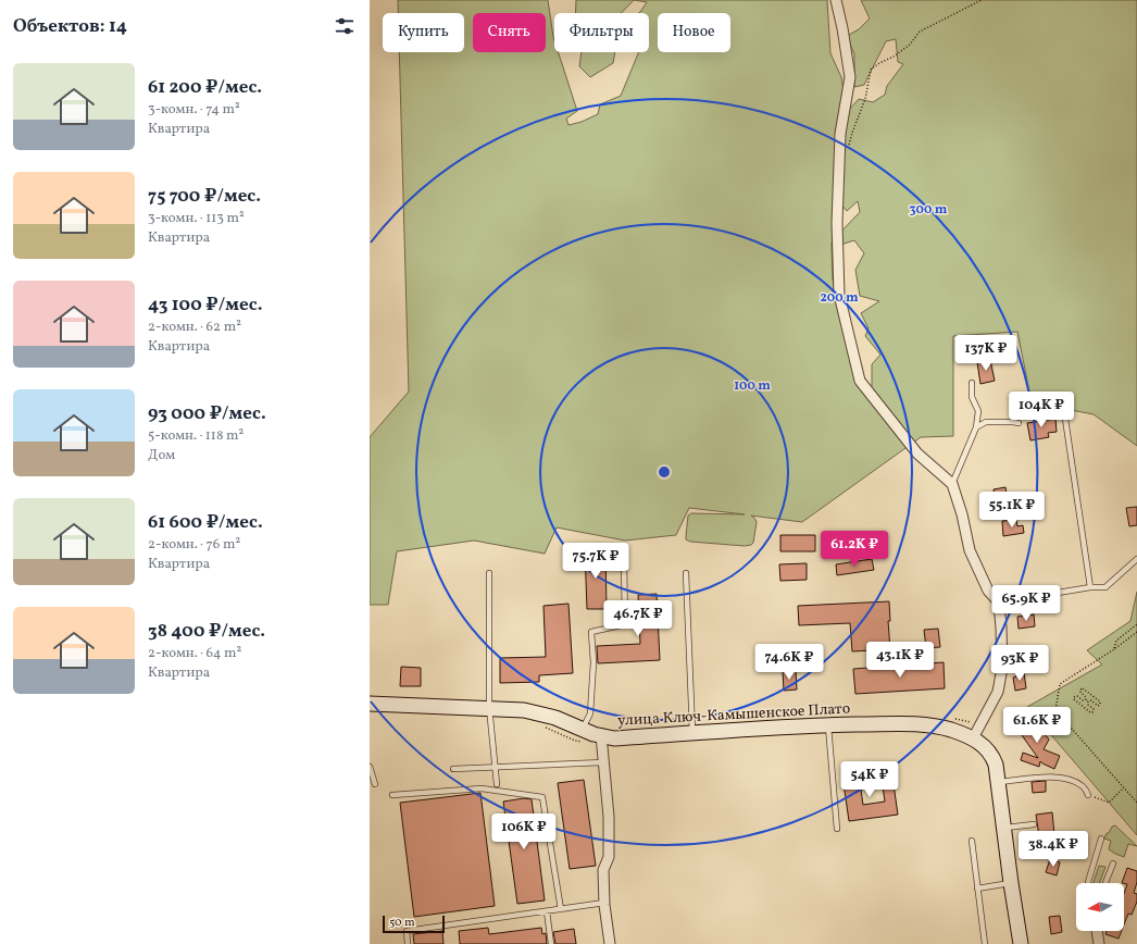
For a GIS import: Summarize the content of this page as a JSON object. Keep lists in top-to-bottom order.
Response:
{
  "streets": {
    "main road": ["улица Ключ-Камышенское Плато"]
  },
  "scale_bar": "50 m",
  "north": "left",
  "page": {
    "heading": "Объектов: 14",
    "chip": [
      "Купить",
      "Снять",
      "Фильтры",
      "Новое"
    ],
    "list": [
      {
        "name": "61 200 ₽/мес.",
        "note": "3-комн. · 74 m² · Квартира"
      },
      {
        "name": "75 700 ₽/мес.",
        "note": "3-комн. · 113 m² · Квартира"
      },
      {
        "name": "43 100 ₽/мес.",
        "note": "2-комн. · 62 m² · Квартира"
      },
      {
        "name": "93 000 ₽/мес.",
        "note": "5-комн. · 118 m² · Дом"
      },
      {
        "name": "61 600 ₽/мес.",
        "note": "2-комн. · 76 m² · Квартира"
      },
      {
        "name": "38 400 ₽/мес.",
        "note": "2-комн. · 64 m² · Квартира"
      }
    ],
    "price": [
      "137K ₽",
      "104K ₽",
      "55.1K ₽",
      "61.2K ₽",
      "75.7K ₽",
      "65.9K ₽",
      "46.7K ₽",
      "43.1K ₽",
      "74.6K ₽",
      "93K ₽",
      "61.6K ₽",
      "54K ₽",
      "106K ₽",
      "38.4K ₽"
    ],
    "scale": "50 m"
  },
  "rings": ["300 m", "200 m", "100 m"]
}
